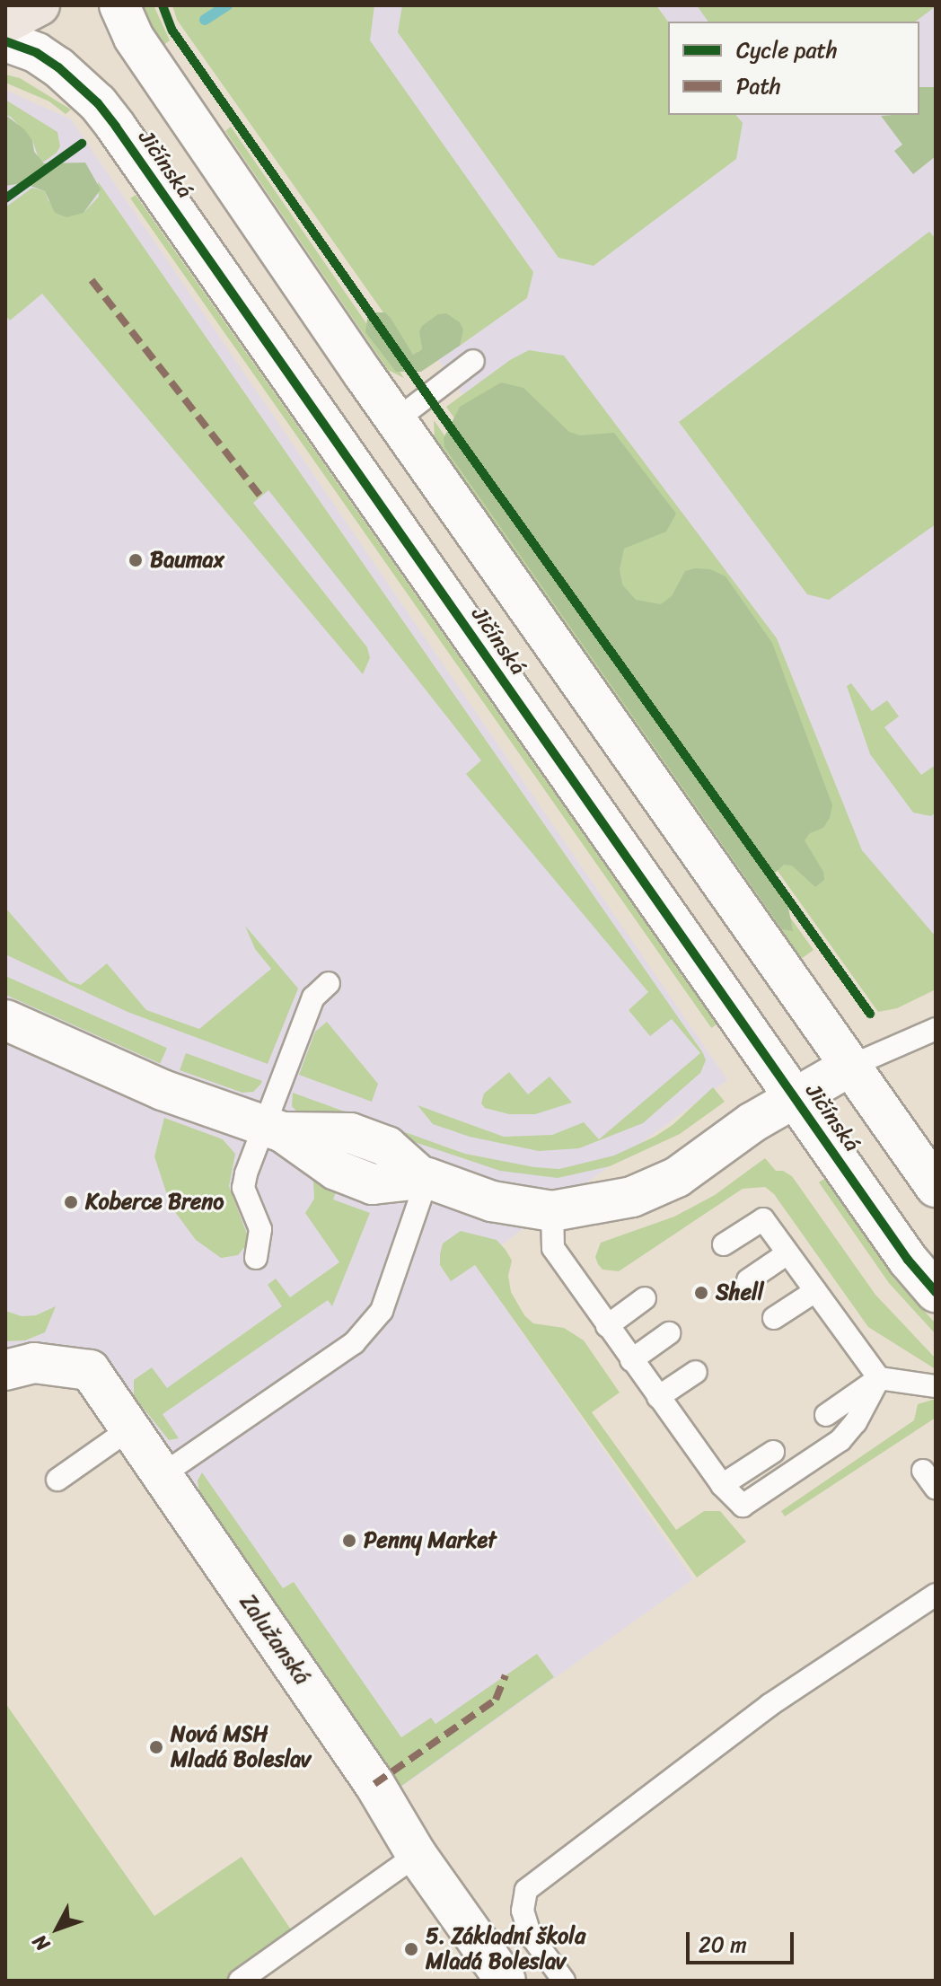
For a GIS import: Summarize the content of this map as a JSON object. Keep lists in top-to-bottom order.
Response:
{
  "streets": {
    "street": ["Jičínská", "Zalužanská"]
  },
  "places": [
    "Baumax",
    "Koberce Breno",
    "Shell",
    "Penny Market",
    "Nová MSH Mladá Boleslav",
    "5. Základní škola Mladá Boleslav"
  ],
  "legend": ["Cycle path", "Path"],
  "scale_bar": "20 m",
  "north": "bottom left"
}
